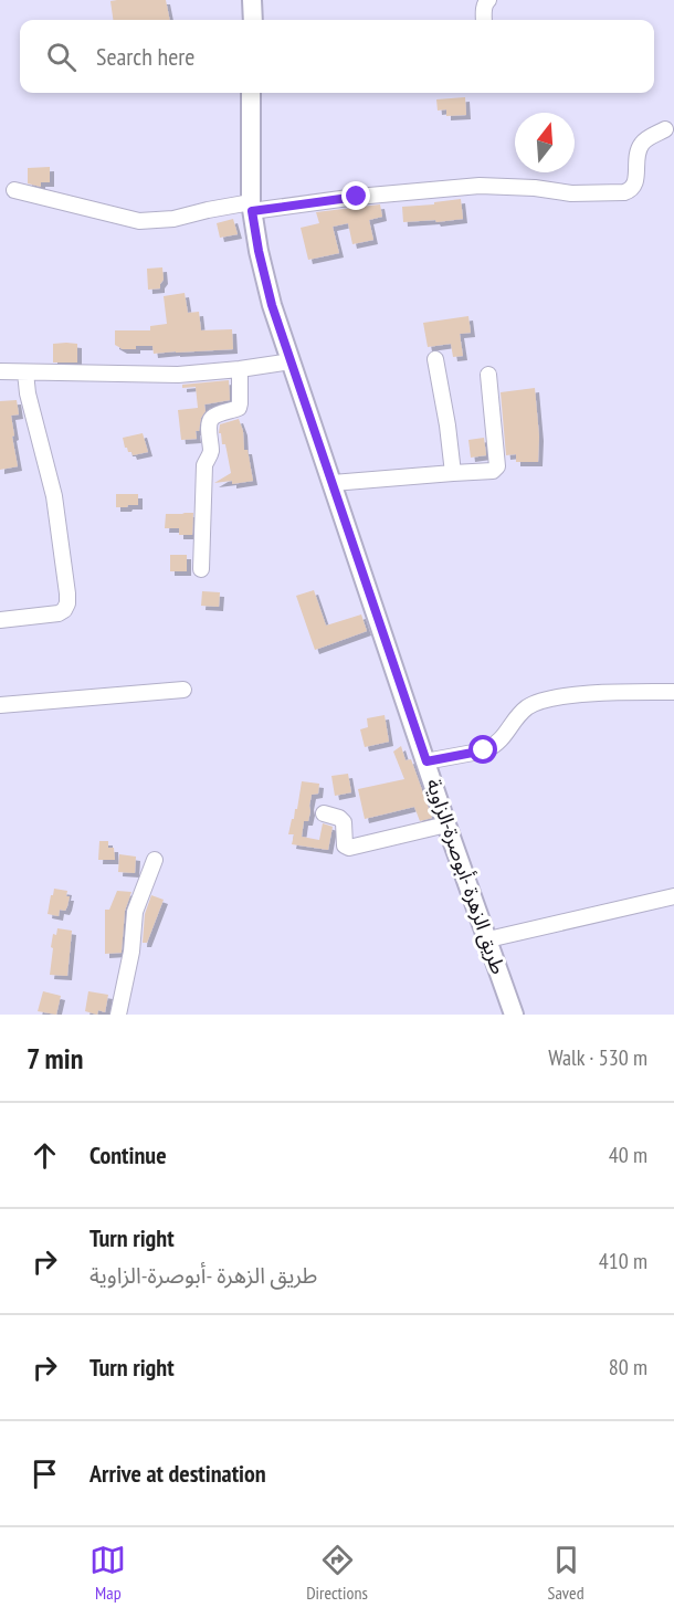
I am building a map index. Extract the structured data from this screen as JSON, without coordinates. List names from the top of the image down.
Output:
{
  "streets": {
    "main road": ["طريق الزهرة -أبوصرة-الزاوية"]
  },
  "north": "top",
  "page": {
    "search": "Search here",
    "heading": ["7 min", "Walk · 530 m"],
    "list": [
      ["Continue", "40 m"],
      ["Turn right", "طريق الزهرة -أبوصرة-الزاوية", "410 m"],
      ["Turn right", "80 m"],
      "Arrive at destination"
    ],
    "nav": ["Map", "Directions", "Saved"]
  }
}
